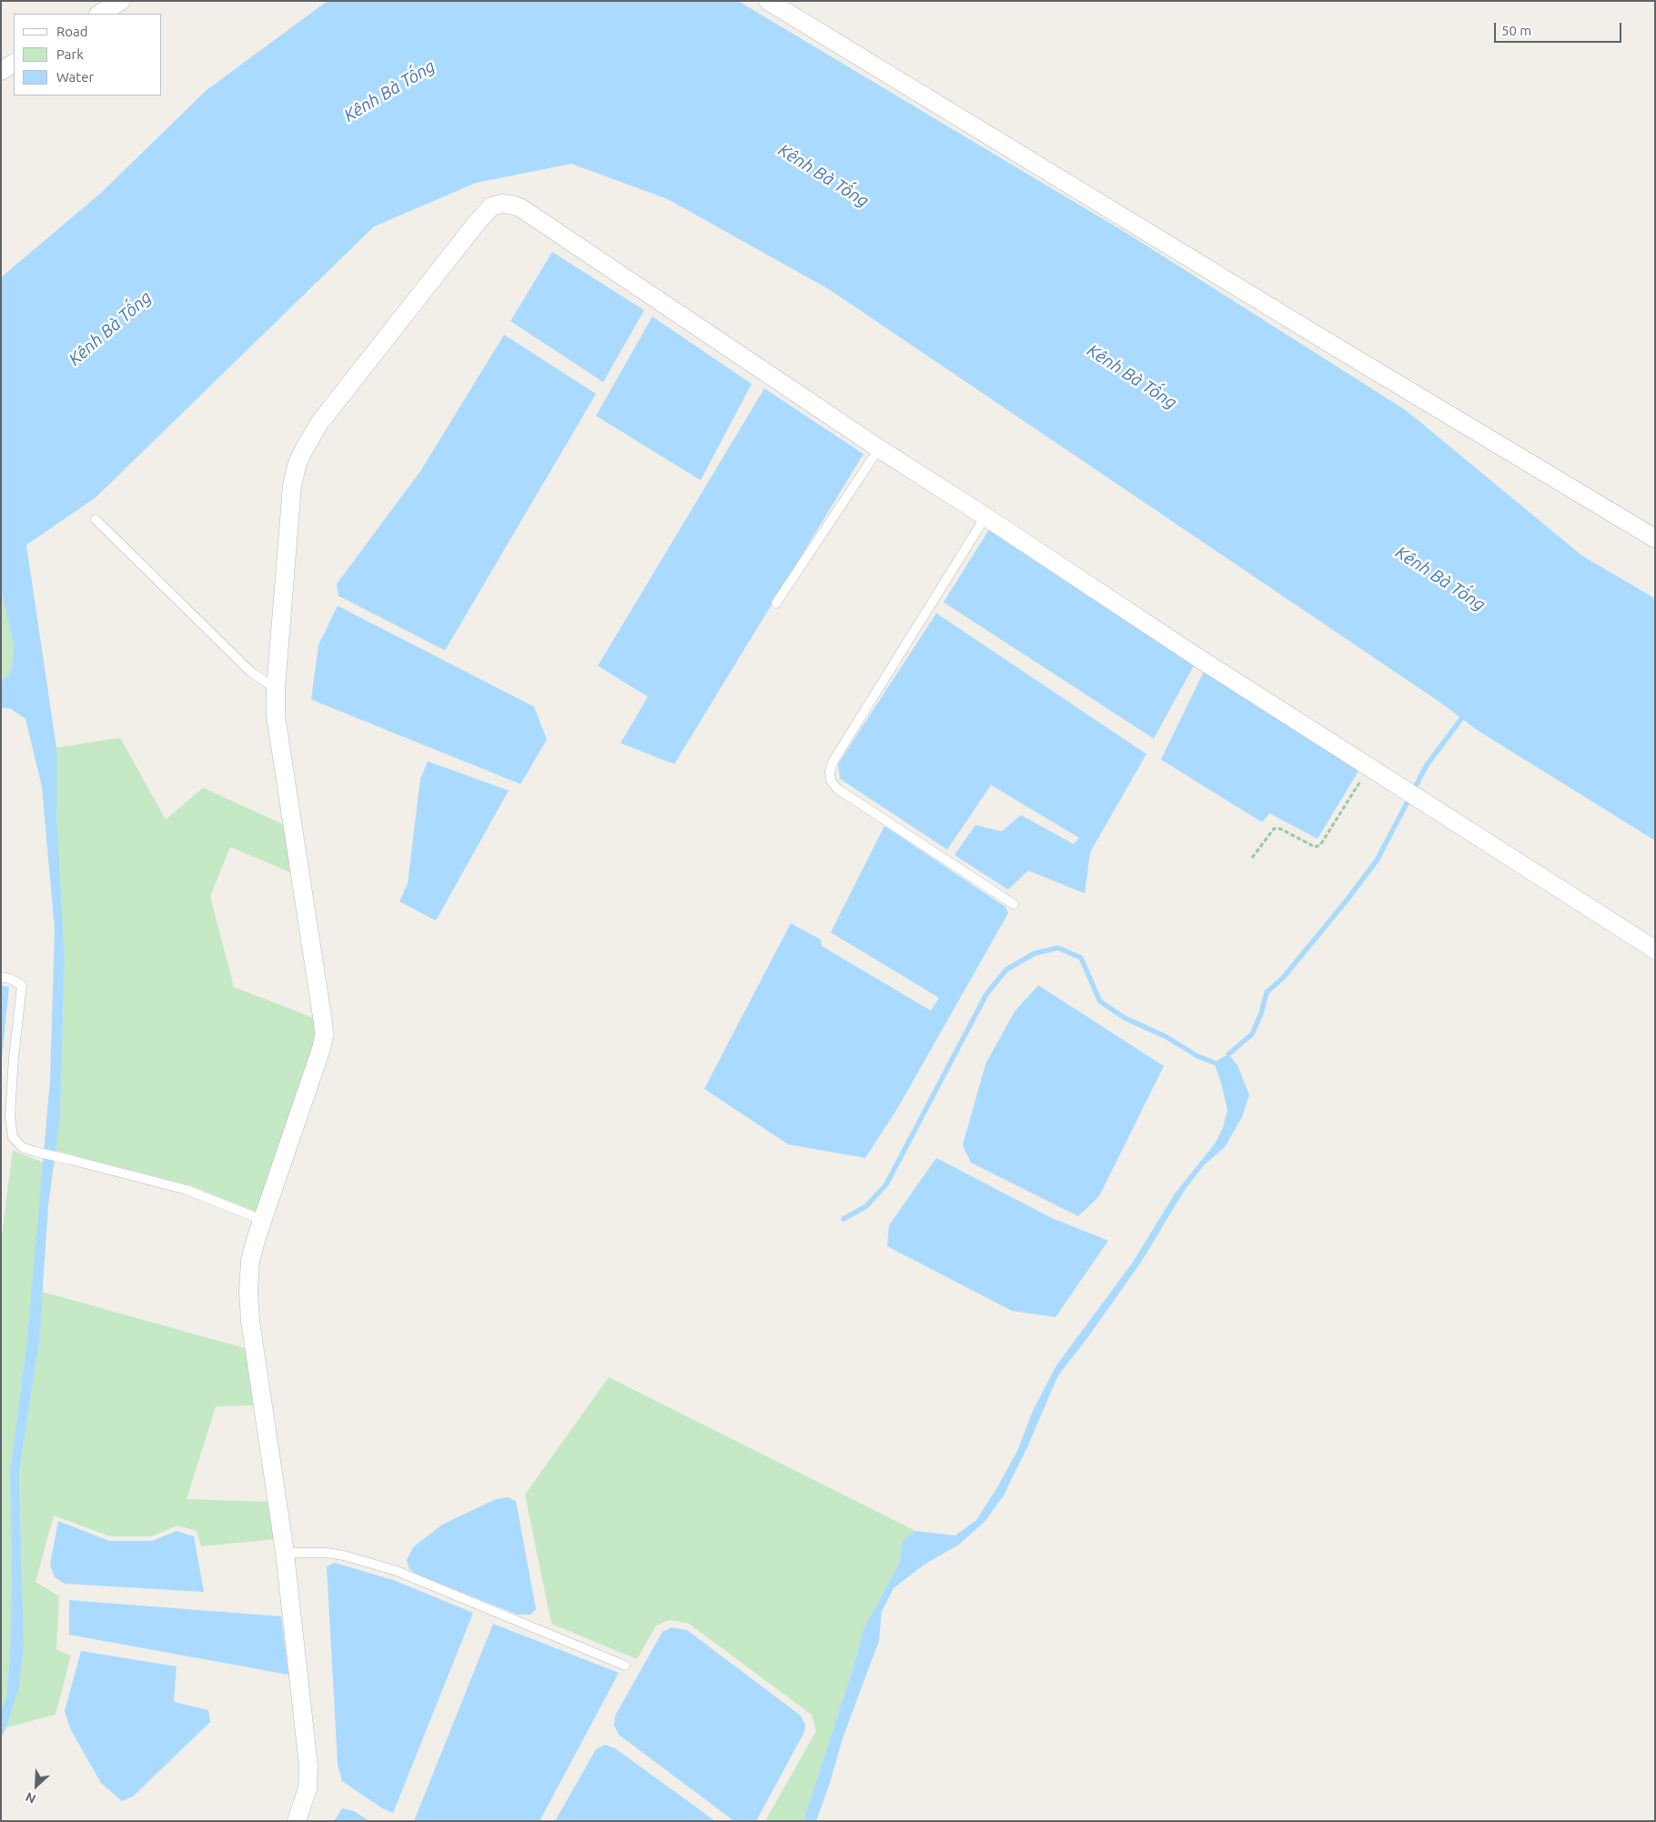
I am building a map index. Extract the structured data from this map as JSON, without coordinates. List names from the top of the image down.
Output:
{
  "water": ["Kênh Bà Tống"],
  "legend": ["Road", "Park", "Water"],
  "scale_bar": "50 m",
  "north": "bottom left"
}
